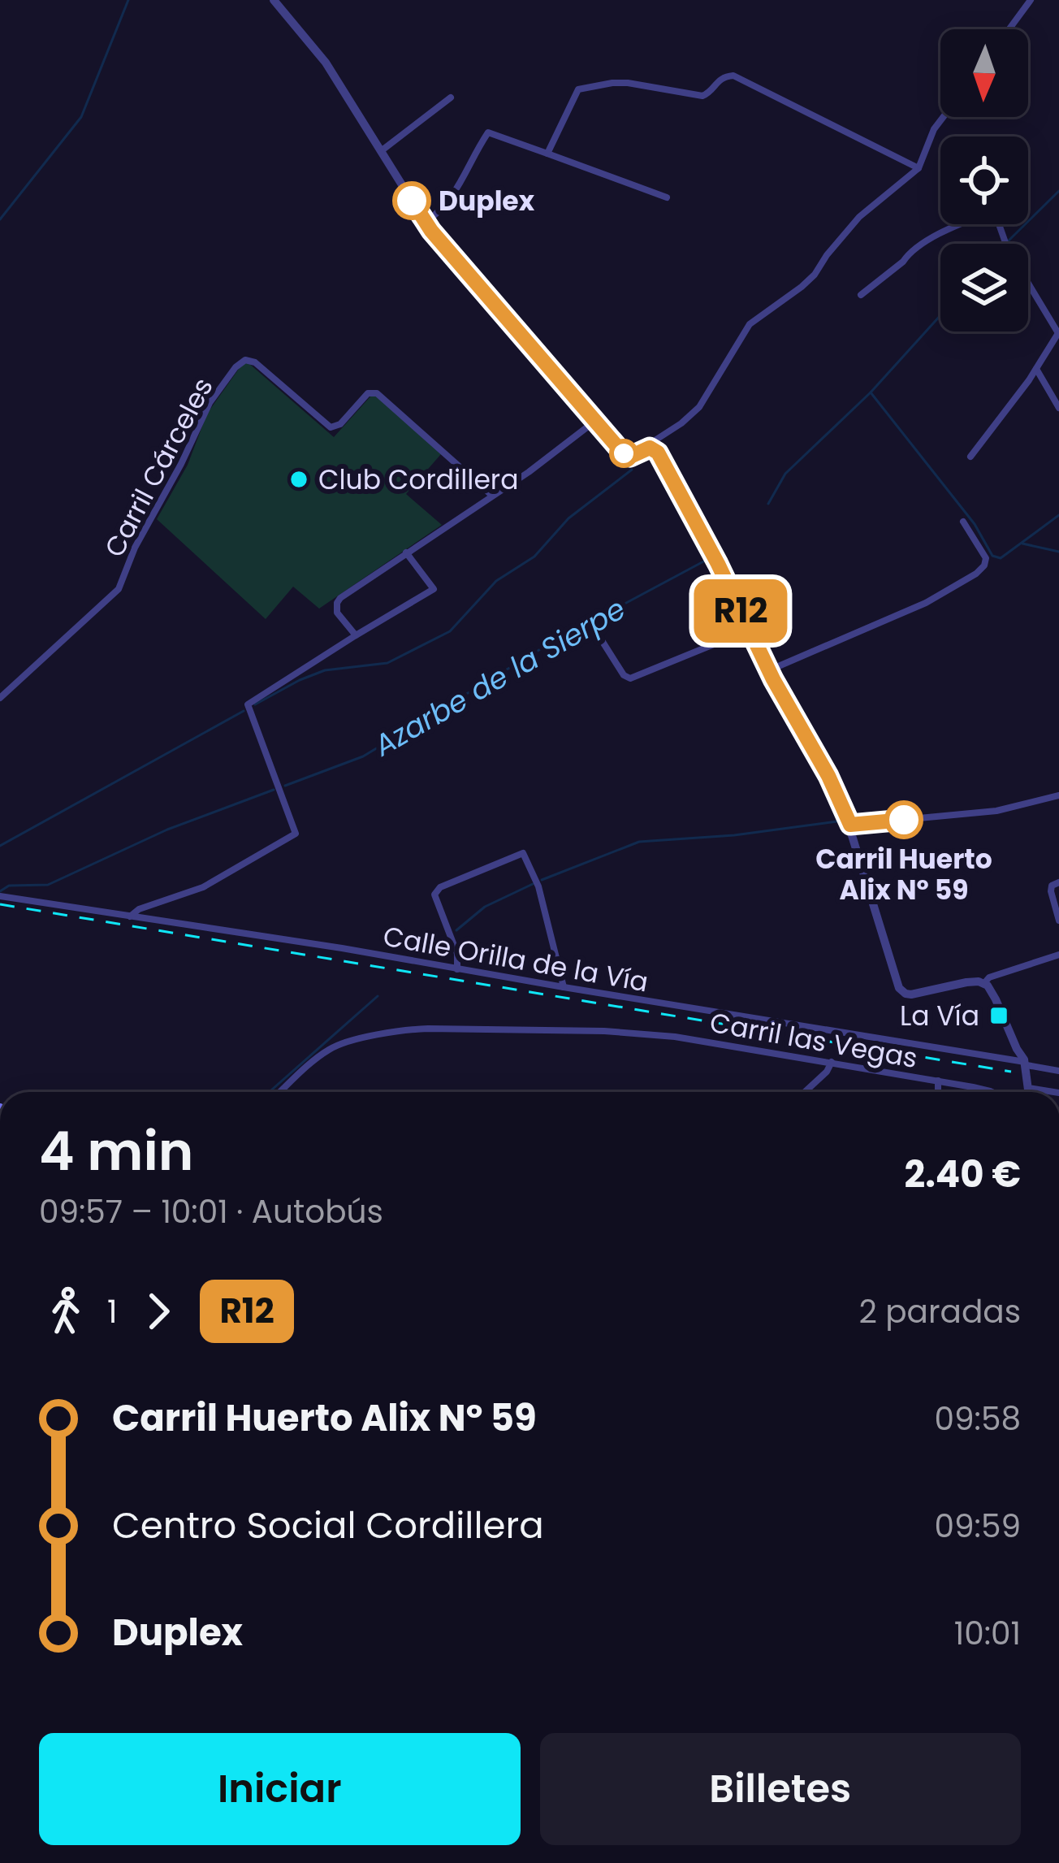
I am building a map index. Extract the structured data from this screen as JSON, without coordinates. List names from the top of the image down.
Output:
{
  "streets": {
    "street": ["Carril Cárceles", "Calle Orilla de la Vía", "Carril las Vegas"]
  },
  "water": ["Azarbe de la Sierpe"],
  "places": {
    "other": ["Duplex", "Club Cordillera", "Carril Huerto Alix Nº 59"],
    "transit": ["La Vía"]
  },
  "lines": ["bus line R12"],
  "north": "bottom",
  "page": {
    "on_map": "R12",
    "heading": ["4 min", "09:57 – 10:01 · Autobús", "2.40 €"],
    "legs": ["1", "R12", "2 paradas"],
    "list": [
      {
        "name": "Carril Huerto Alix Nº 59",
        "value": "09:58"
      },
      {
        "name": "Centro Social Cordillera",
        "value": "09:59"
      },
      {
        "name": "Duplex",
        "value": "10:01"
      }
    ],
    "buttons": ["Iniciar", "Billetes"]
  }
}
